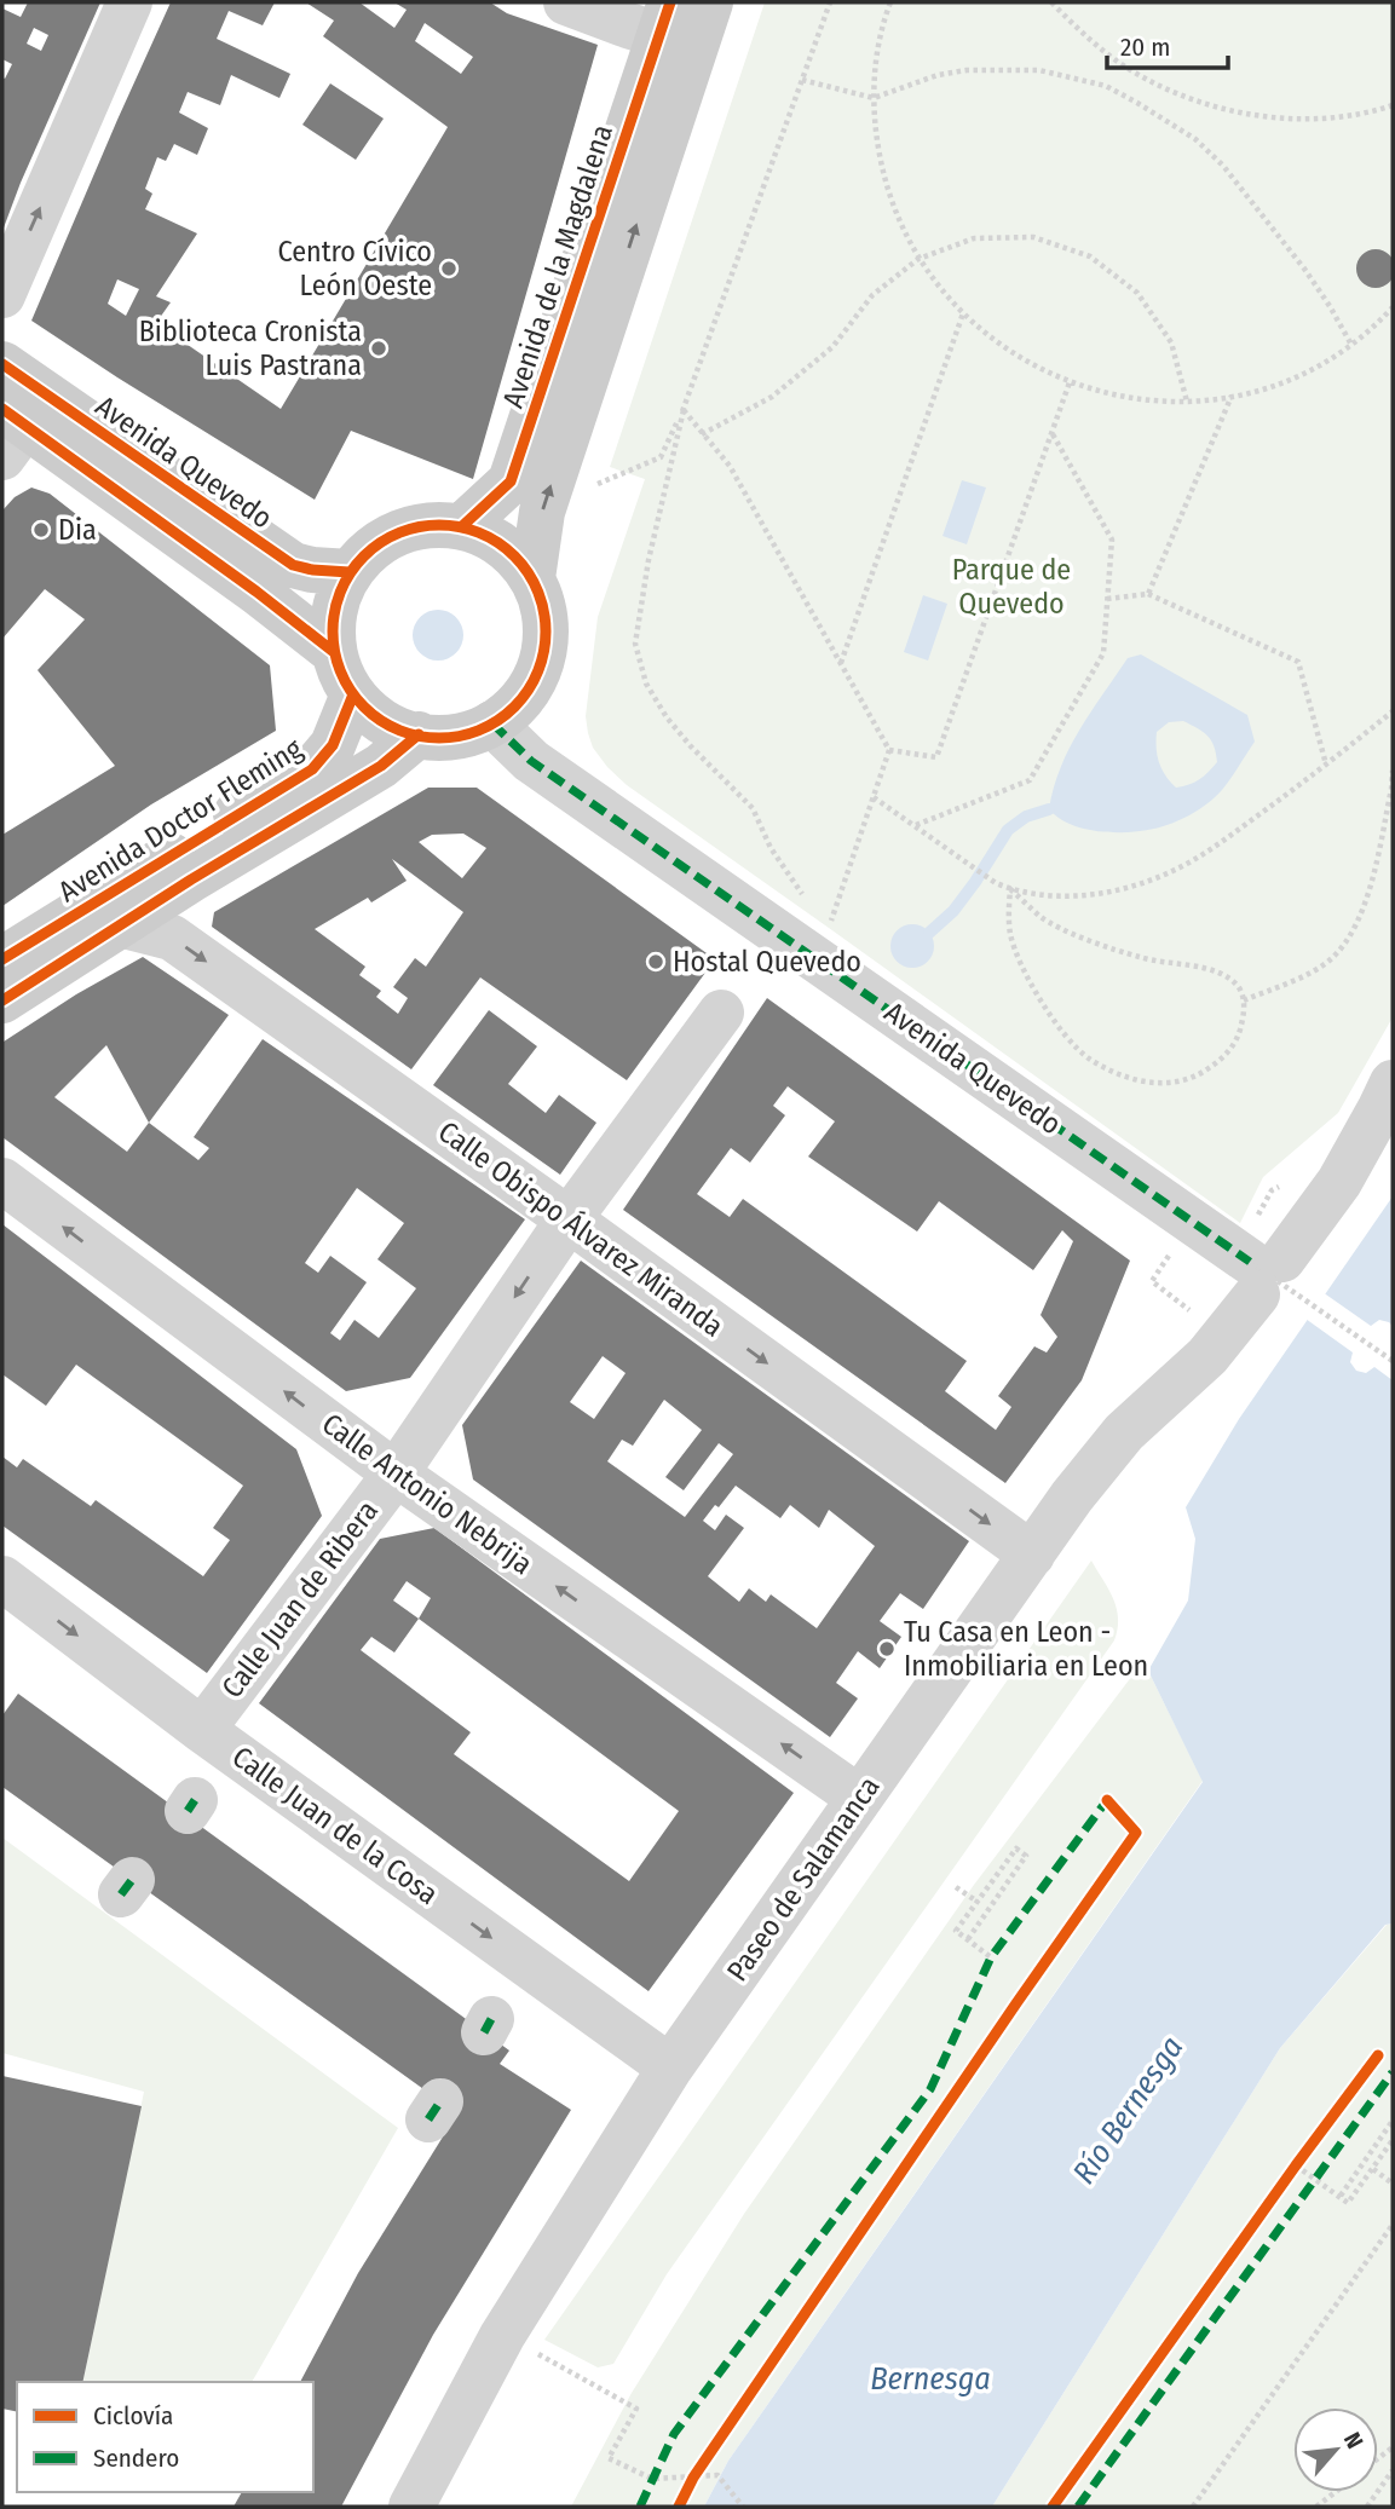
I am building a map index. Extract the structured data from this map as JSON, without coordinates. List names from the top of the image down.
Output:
{
  "streets": {
    "main road": ["Avenida de la Magdalena", "Avenida Quevedo", "Avenida Doctor Fleming"],
    "street": [
      "Calle Obispo Álvarez Miranda",
      "Calle Antonio Nebrija",
      "Calle Juan de Ribera",
      "Calle Juan de la Cosa",
      "Paseo de Salamanca"
    ]
  },
  "crossings": [
    ["Avenida de la Magdalena", "Avenida Quevedo"],
    ["Avenida de la Magdalena", "Avenida Doctor Fleming"],
    ["Avenida Quevedo", "Avenida Doctor Fleming"],
    ["Avenida Quevedo", "Paseo de Salamanca"],
    ["Avenida Doctor Fleming", "Calle Obispo Álvarez Miranda"],
    ["Calle Obispo Álvarez Miranda", "Calle Juan de Ribera"],
    ["Calle Obispo Álvarez Miranda", "Paseo de Salamanca"],
    ["Calle Antonio Nebrija", "Calle Juan de Ribera"],
    ["Calle Antonio Nebrija", "Paseo de Salamanca"],
    ["Calle Juan de Ribera", "Calle Juan de la Cosa"],
    ["Calle Juan de la Cosa", "Paseo de Salamanca"]
  ],
  "one_way": ["Calle Obispo Álvarez Miranda", "Calle Antonio Nebrija", "Calle Juan de la Cosa"],
  "water": ["Río Bernesga", "Bernesga"],
  "parks": ["Parque de Quevedo"],
  "places": [
    "Centro Cívico León Oeste",
    "Biblioteca Cronista Luis Pastrana",
    "Dia",
    "Hostal Quevedo",
    "Tu Casa en Leon - Inmobiliaria en Leon"
  ],
  "legend": ["Ciclovía", "Sendero"],
  "scale_bar": "20 m",
  "north": "top right"
}
